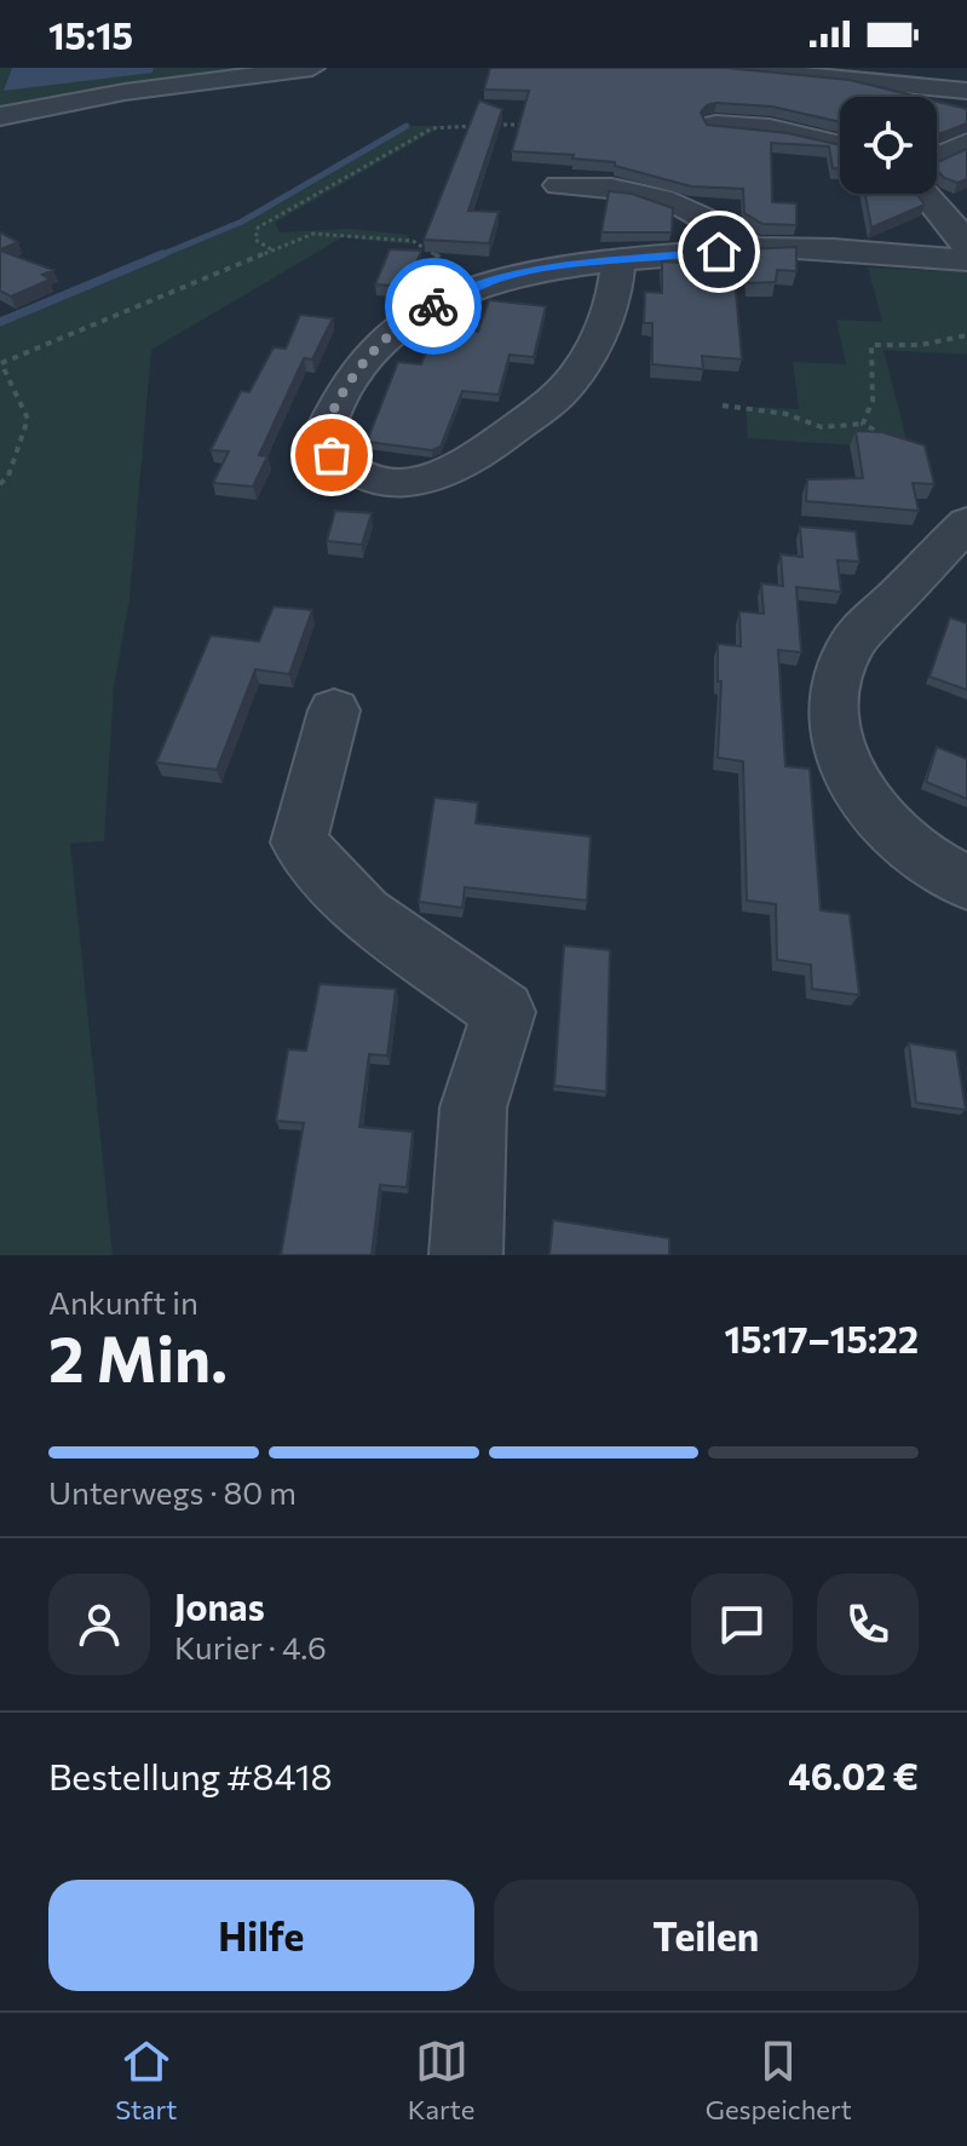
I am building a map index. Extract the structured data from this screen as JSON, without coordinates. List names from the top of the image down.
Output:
{
  "page": {
    "status": "15:15",
    "heading": ["2 Min.", "Ankunft in", "15:17–15:22"],
    "panel": [
      "Jonas",
      "Kurier · 4.6",
      "Bestellung #8418",
      "46.02 €"
    ],
    "bar": "Unterwegs · 80 m",
    "buttons": ["Hilfe", "Teilen"],
    "tabs": ["Start", "Karte", "Gespeichert"]
  }
}
